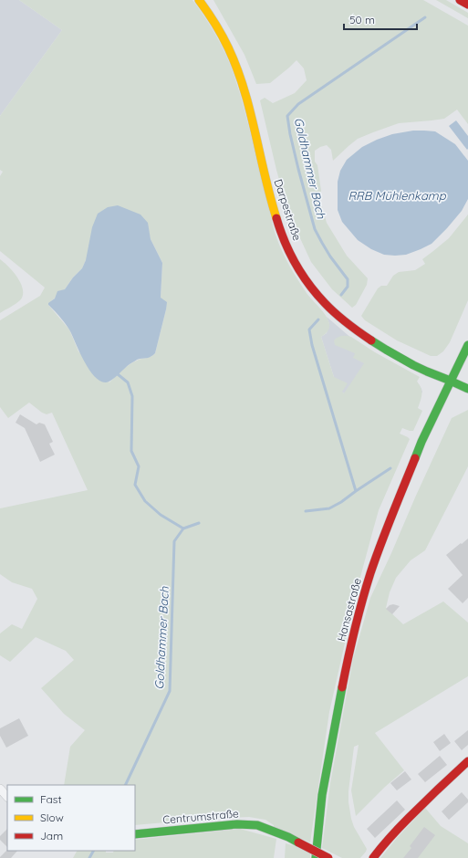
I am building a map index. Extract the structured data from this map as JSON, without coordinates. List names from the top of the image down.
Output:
{
  "streets": {
    "main road": ["Darpestraße", "Hansastraße", "Centrumstraße"]
  },
  "crossings": [
    ["Darpestraße", "Hansastraße"]
  ],
  "water": ["Goldhammer Bach", "RRB Mühlenkamp"],
  "legend": ["Fast", "Slow", "Jam"],
  "scale_bar": "50 m"
}
